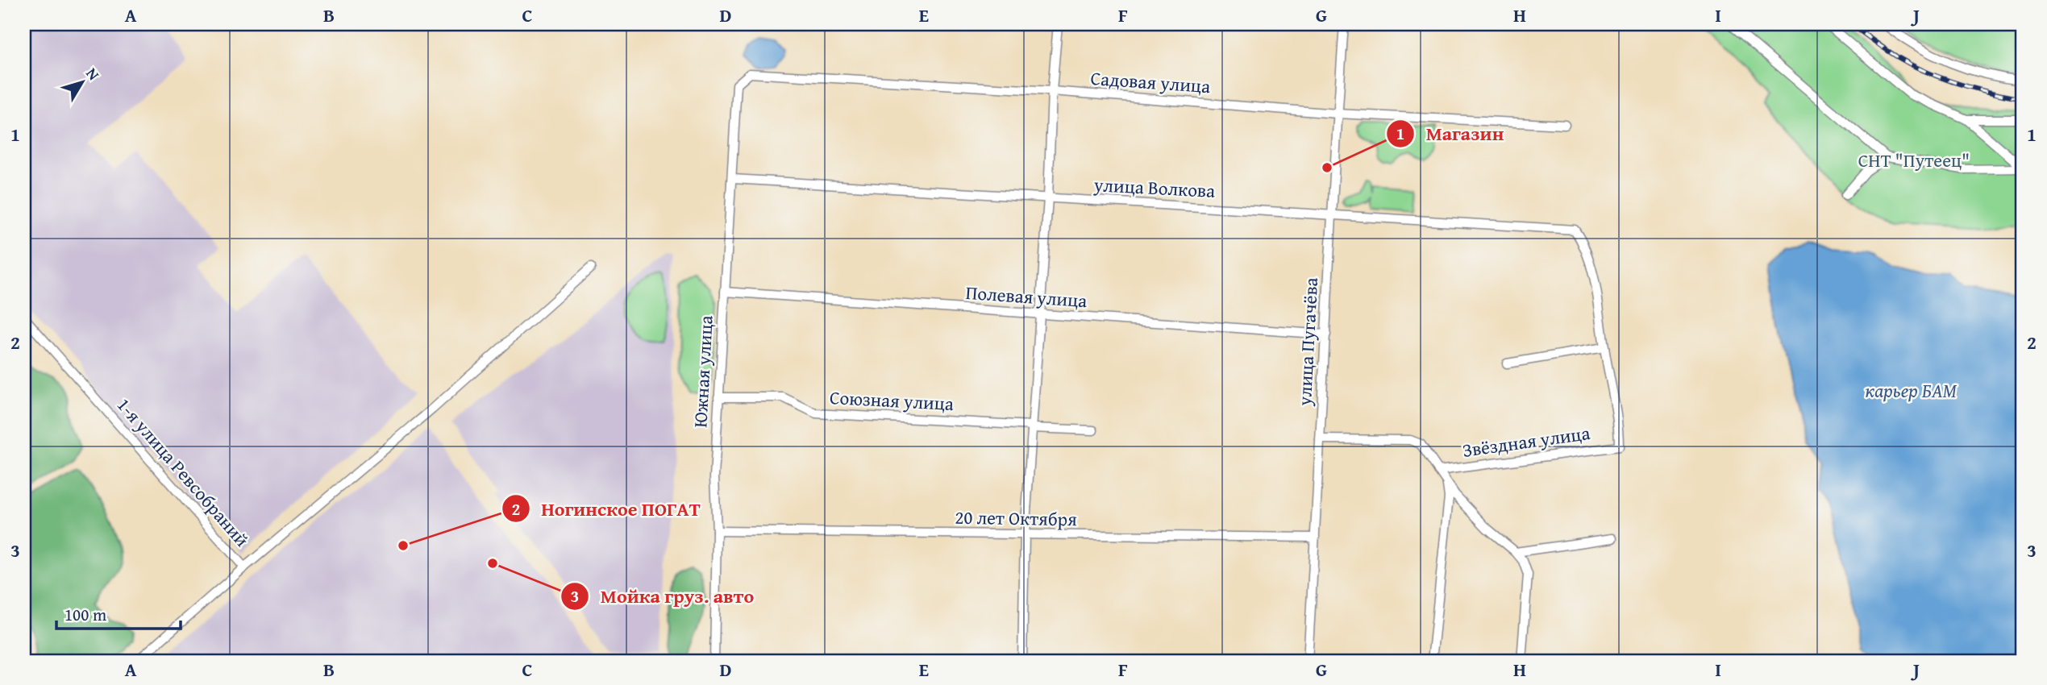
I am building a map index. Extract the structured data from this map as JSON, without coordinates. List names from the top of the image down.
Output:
{
  "streets": {
    "street": [
      "Садовая улица",
      "улица Волкова",
      "Полевая улица",
      "улица Пугачёва",
      "Южная улица",
      "Союзная улица",
      "Звёздная улица",
      "1-я улица Ревсобраний",
      "20 лет Октября"
    ]
  },
  "crossings": [
    ["Садовая улица", "улица Пугачёва"],
    ["Садовая улица", "Южная улица"],
    ["улица Волкова", "улица Пугачёва"],
    ["улица Волкова", "Южная улица"],
    ["улица Волкова", "Звёздная улица"],
    ["Полевая улица", "улица Пугачёва"],
    ["Полевая улица", "Южная улица"],
    ["улица Пугачёва", "20 лет Октября"],
    ["Южная улица", "Союзная улица"],
    ["Южная улица", "20 лет Октября"]
  ],
  "water": ["карьер БАМ"],
  "parks": ["СНТ \"Путеец\""],
  "places": ["Магазин", "Ногинское ПОГАТ", "Мойка груз. авто"],
  "scale_bar": "100 m",
  "north": "top right",
  "grid": {
    "columns": [
      "A",
      "B",
      "C",
      "D",
      "E",
      "F",
      "G",
      "H",
      "I",
      "J"
    ],
    "rows": ["1", "2", "3"]
  }
}
